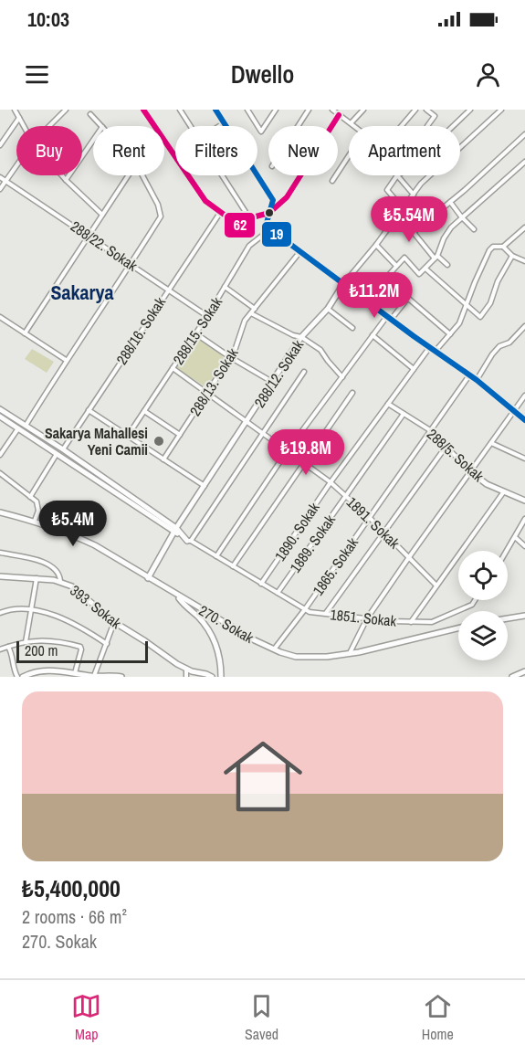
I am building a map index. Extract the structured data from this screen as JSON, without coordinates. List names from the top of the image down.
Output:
{
  "streets": {
    "street": [
      "288/22. Sokak",
      "288/16. Sokak",
      "288/15. Sokak",
      "288/12. Sokak",
      "288/13. Sokak",
      "288/5. Sokak",
      "1891. Sokak",
      "1890. Sokak",
      "1889. Sokak",
      "1865. Sokak",
      "393. Sokak",
      "1851. Sokak",
      "270. Sokak"
    ]
  },
  "crossings": [
    ["288/22. Sokak", "288/16. Sokak"],
    ["288/22. Sokak", "288/15. Sokak"],
    ["288/15. Sokak", "1891. Sokak"],
    ["288/12. Sokak", "1891. Sokak"],
    ["288/12. Sokak", "270. Sokak"],
    ["288/13. Sokak", "1891. Sokak"],
    ["288/5. Sokak", "1890. Sokak"],
    ["288/5. Sokak", "1889. Sokak"],
    ["288/5. Sokak", "1865. Sokak"],
    ["1891. Sokak", "1890. Sokak"],
    ["1891. Sokak", "1889. Sokak"],
    ["1891. Sokak", "1865. Sokak"],
    ["1890. Sokak", "1851. Sokak"],
    ["1889. Sokak", "1851. Sokak"],
    ["1865. Sokak", "1851. Sokak"],
    ["1865. Sokak", "270. Sokak"]
  ],
  "districts": ["Sakarya"],
  "places": ["Sakarya Mahallesi Yeni Camii"],
  "lines": ["transit line 62", "transit line 19"],
  "scale_bar": "200 m",
  "page": {
    "status": "10:03",
    "header": "Dwello",
    "chip": [
      "Buy",
      "Rent",
      "Filters",
      "New",
      "Apartment"
    ],
    "price": [
      "₺5.54M",
      "₺11.2M",
      "₺19.8M",
      "₺5.4M"
    ],
    "scale": "200 m",
    "list": [
      {
        "name": "₺5,400,000",
        "note": "2 rooms · 66 m² · 270. Sokak"
      }
    ],
    "tabs": ["Map", "Saved", "Home"]
  }
}
